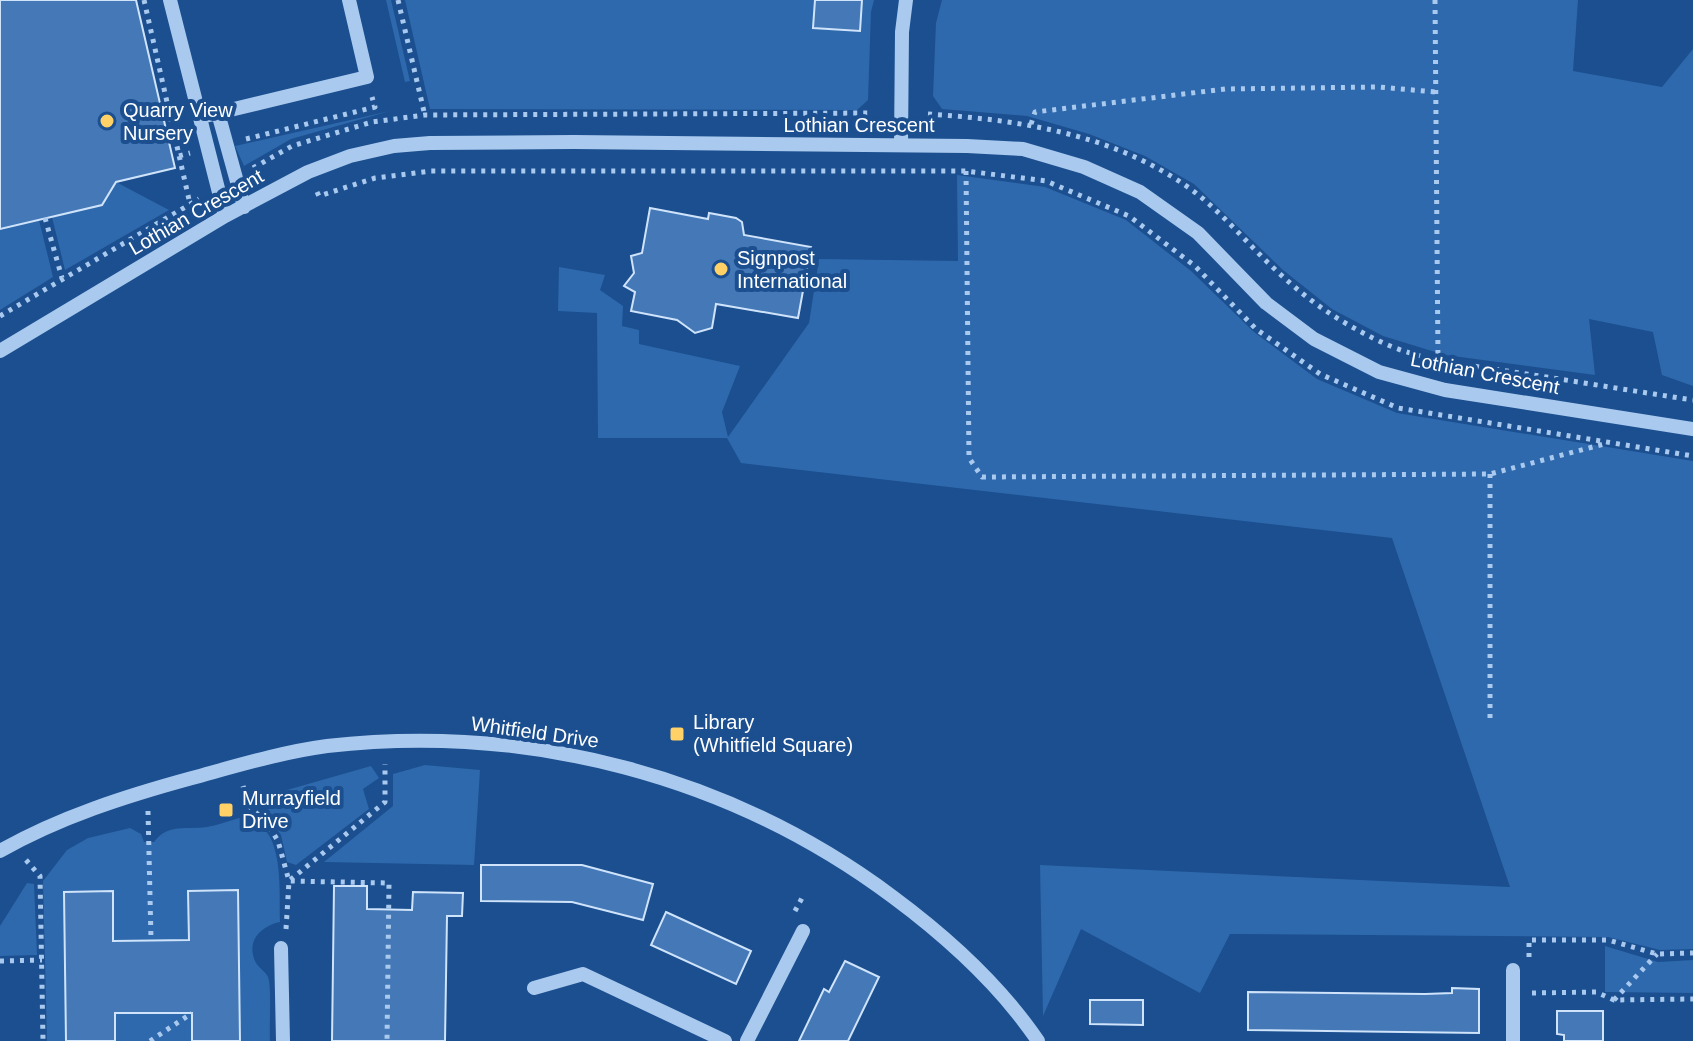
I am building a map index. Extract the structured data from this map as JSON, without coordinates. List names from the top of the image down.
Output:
{
  "streets": {
    "street": ["Lothian Crescent", "Whitfield Drive"]
  },
  "places": {
    "other": ["Quarry View Nursery", "Signpost International"],
    "transit": ["Library (Whitfield Square)", "Murrayfield Drive"]
  }
}
